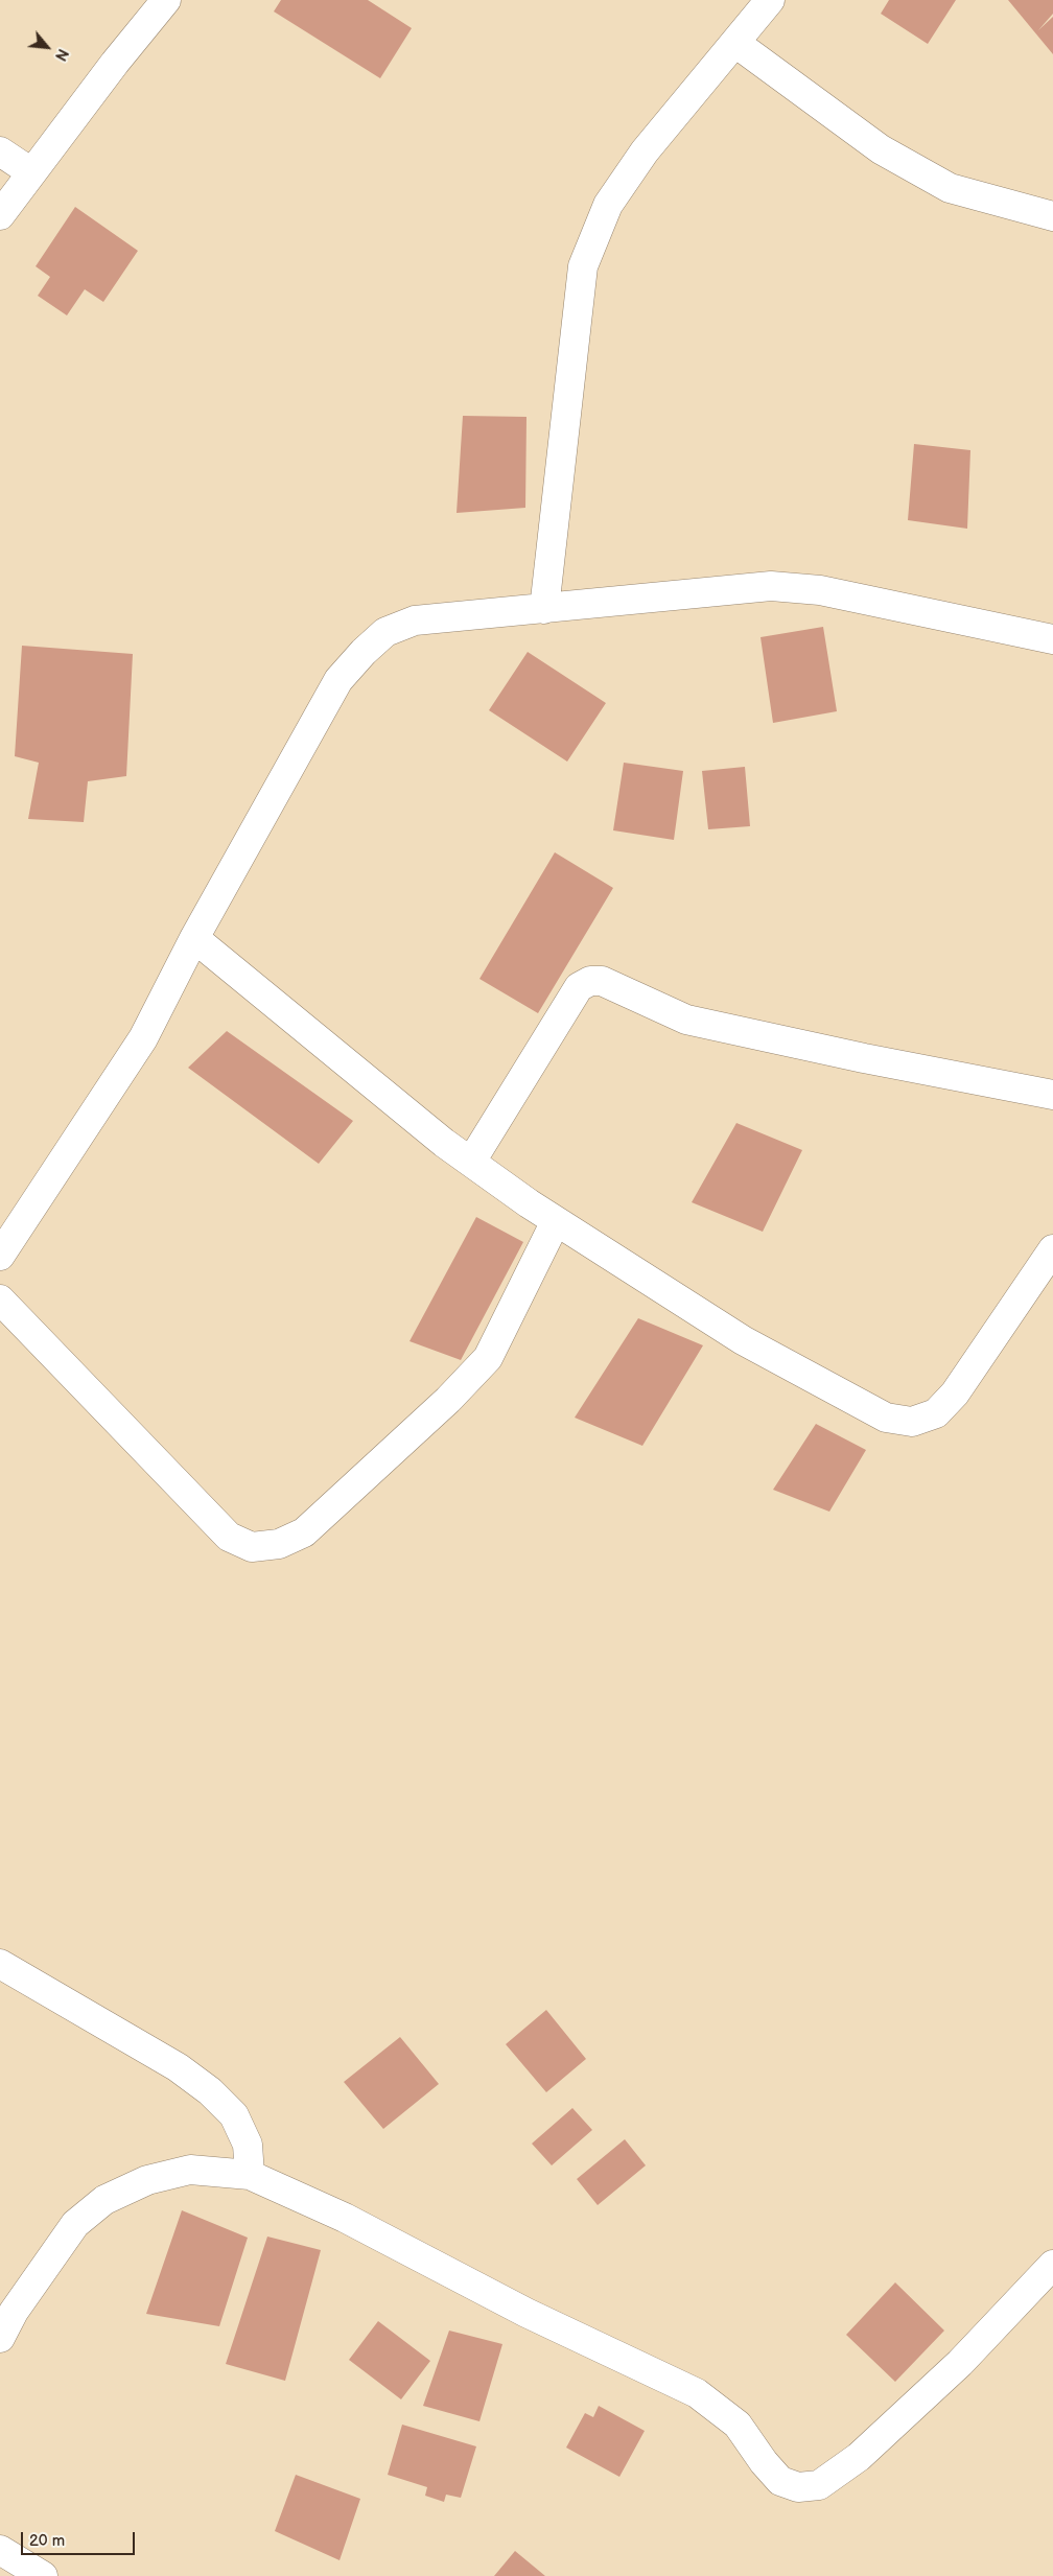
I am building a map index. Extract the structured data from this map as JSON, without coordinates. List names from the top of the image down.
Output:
{
  "scale_bar": "20 m",
  "north": "bottom right"
}
